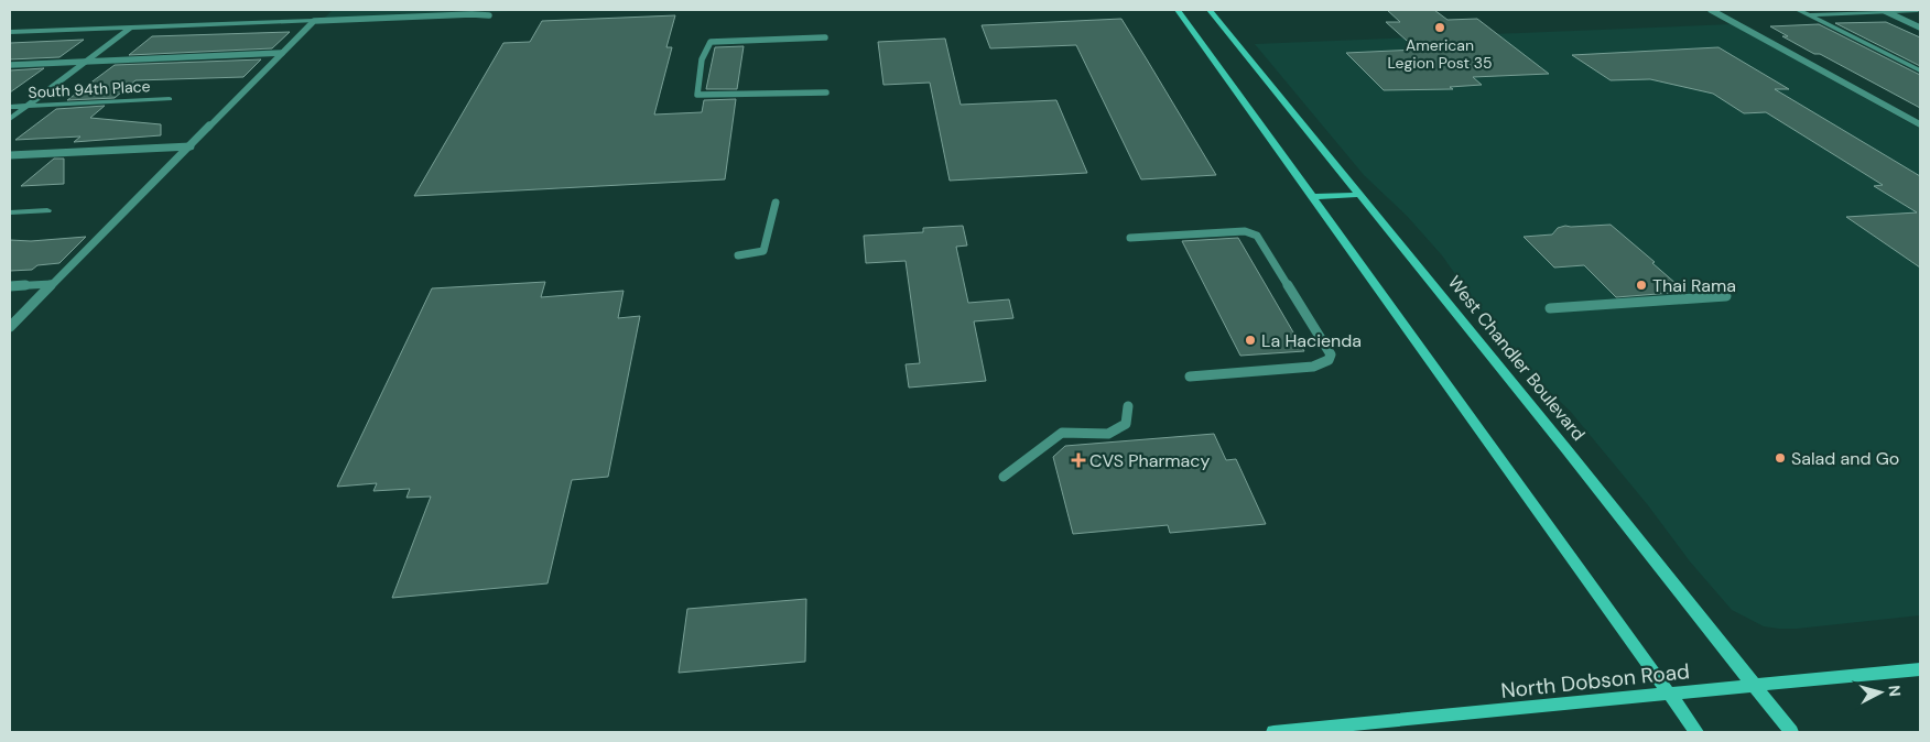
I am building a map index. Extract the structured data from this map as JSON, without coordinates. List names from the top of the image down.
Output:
{
  "streets": {
    "main road": ["West Chandler Boulevard", "North Dobson Road"],
    "street": ["South 94th Place"]
  },
  "crossings": [
    ["West Chandler Boulevard", "North Dobson Road"]
  ],
  "places": {
    "other": [
      "American Legion Post 35",
      "Thai Rama",
      "La Hacienda",
      "Salad and Go"
    ],
    "health": ["CVS Pharmacy"]
  },
  "north": "right"
}
